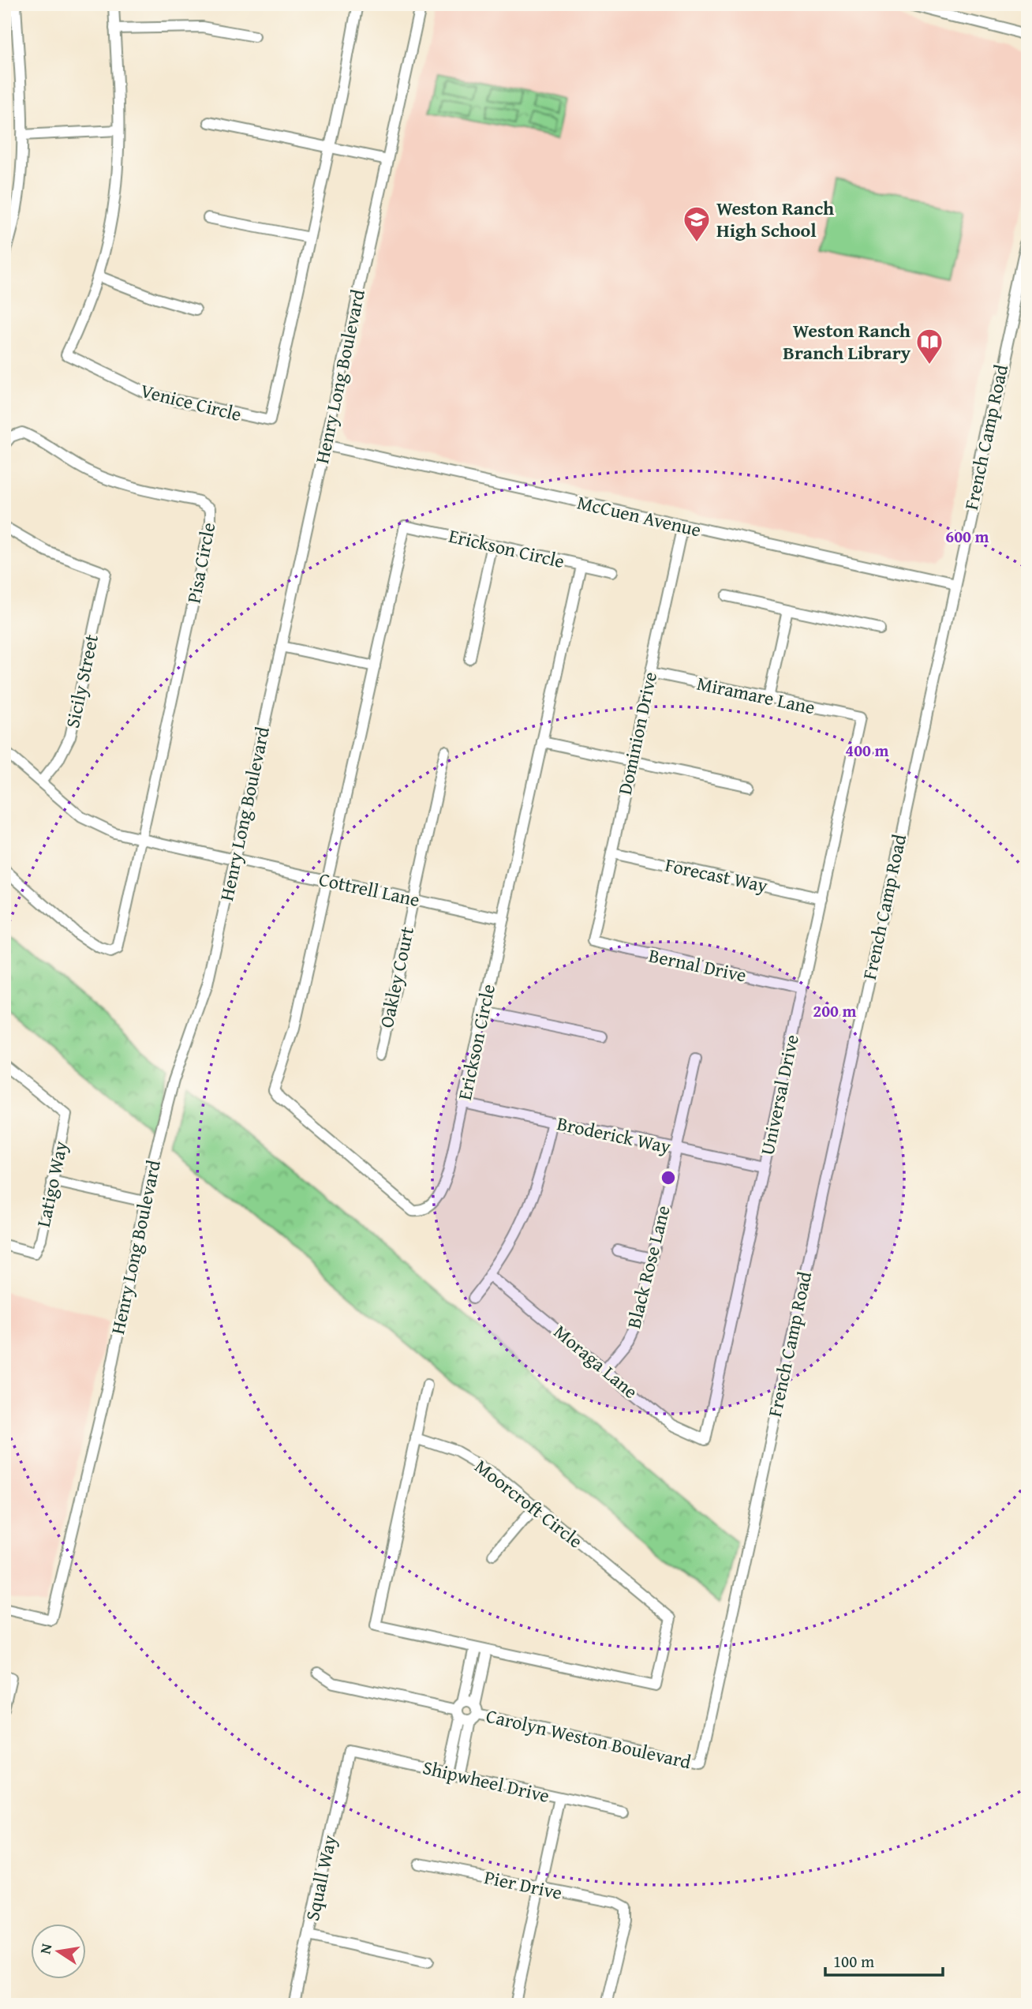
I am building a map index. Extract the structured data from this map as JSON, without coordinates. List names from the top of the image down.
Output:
{
  "streets": {
    "street": [
      "Henry Long Boulevard",
      "Venice Circle",
      "French Camp Road",
      "McCuen Avenue",
      "Erickson Circle",
      "Pisa Circle",
      "Sicily Street",
      "Miramare Lane",
      "Dominion Drive",
      "Forecast Way",
      "Cottrell Lane",
      "Bernal Drive",
      "Oakley Court",
      "Universal Drive",
      "Broderick Way",
      "Latigo Way",
      "Black Rose Lane",
      "Moraga Lane",
      "Moorcroft Circle",
      "Carolyn Weston Boulevard",
      "Shipwheel Drive",
      "Squall Way",
      "Pier Drive"
    ]
  },
  "crossings": [
    ["Henry Long Boulevard", "McCuen Avenue"],
    ["Henry Long Boulevard", "Cottrell Lane"],
    ["French Camp Road", "McCuen Avenue"],
    ["French Camp Road", "Carolyn Weston Boulevard"],
    ["McCuen Avenue", "Dominion Drive"],
    ["Erickson Circle", "Cottrell Lane"],
    ["Erickson Circle", "Broderick Way"],
    ["Miramare Lane", "Dominion Drive"],
    ["Miramare Lane", "Universal Drive"],
    ["Dominion Drive", "Forecast Way"],
    ["Dominion Drive", "Bernal Drive"],
    ["Forecast Way", "Universal Drive"],
    ["Cottrell Lane", "Oakley Court"],
    ["Bernal Drive", "Universal Drive"],
    ["Universal Drive", "Broderick Way"],
    ["Universal Drive", "Moraga Lane"],
    ["Broderick Way", "Black Rose Lane"],
    ["Black Rose Lane", "Moraga Lane"],
    ["Shipwheel Drive", "Squall Way"]
  ],
  "places": {
    "school or university": ["Weston Ranch High School"],
    "library": ["Weston Ranch Branch Library"]
  },
  "scale_bar": "100 m",
  "north": "left",
  "rings": ["600 m", "400 m", "200 m"]
}
